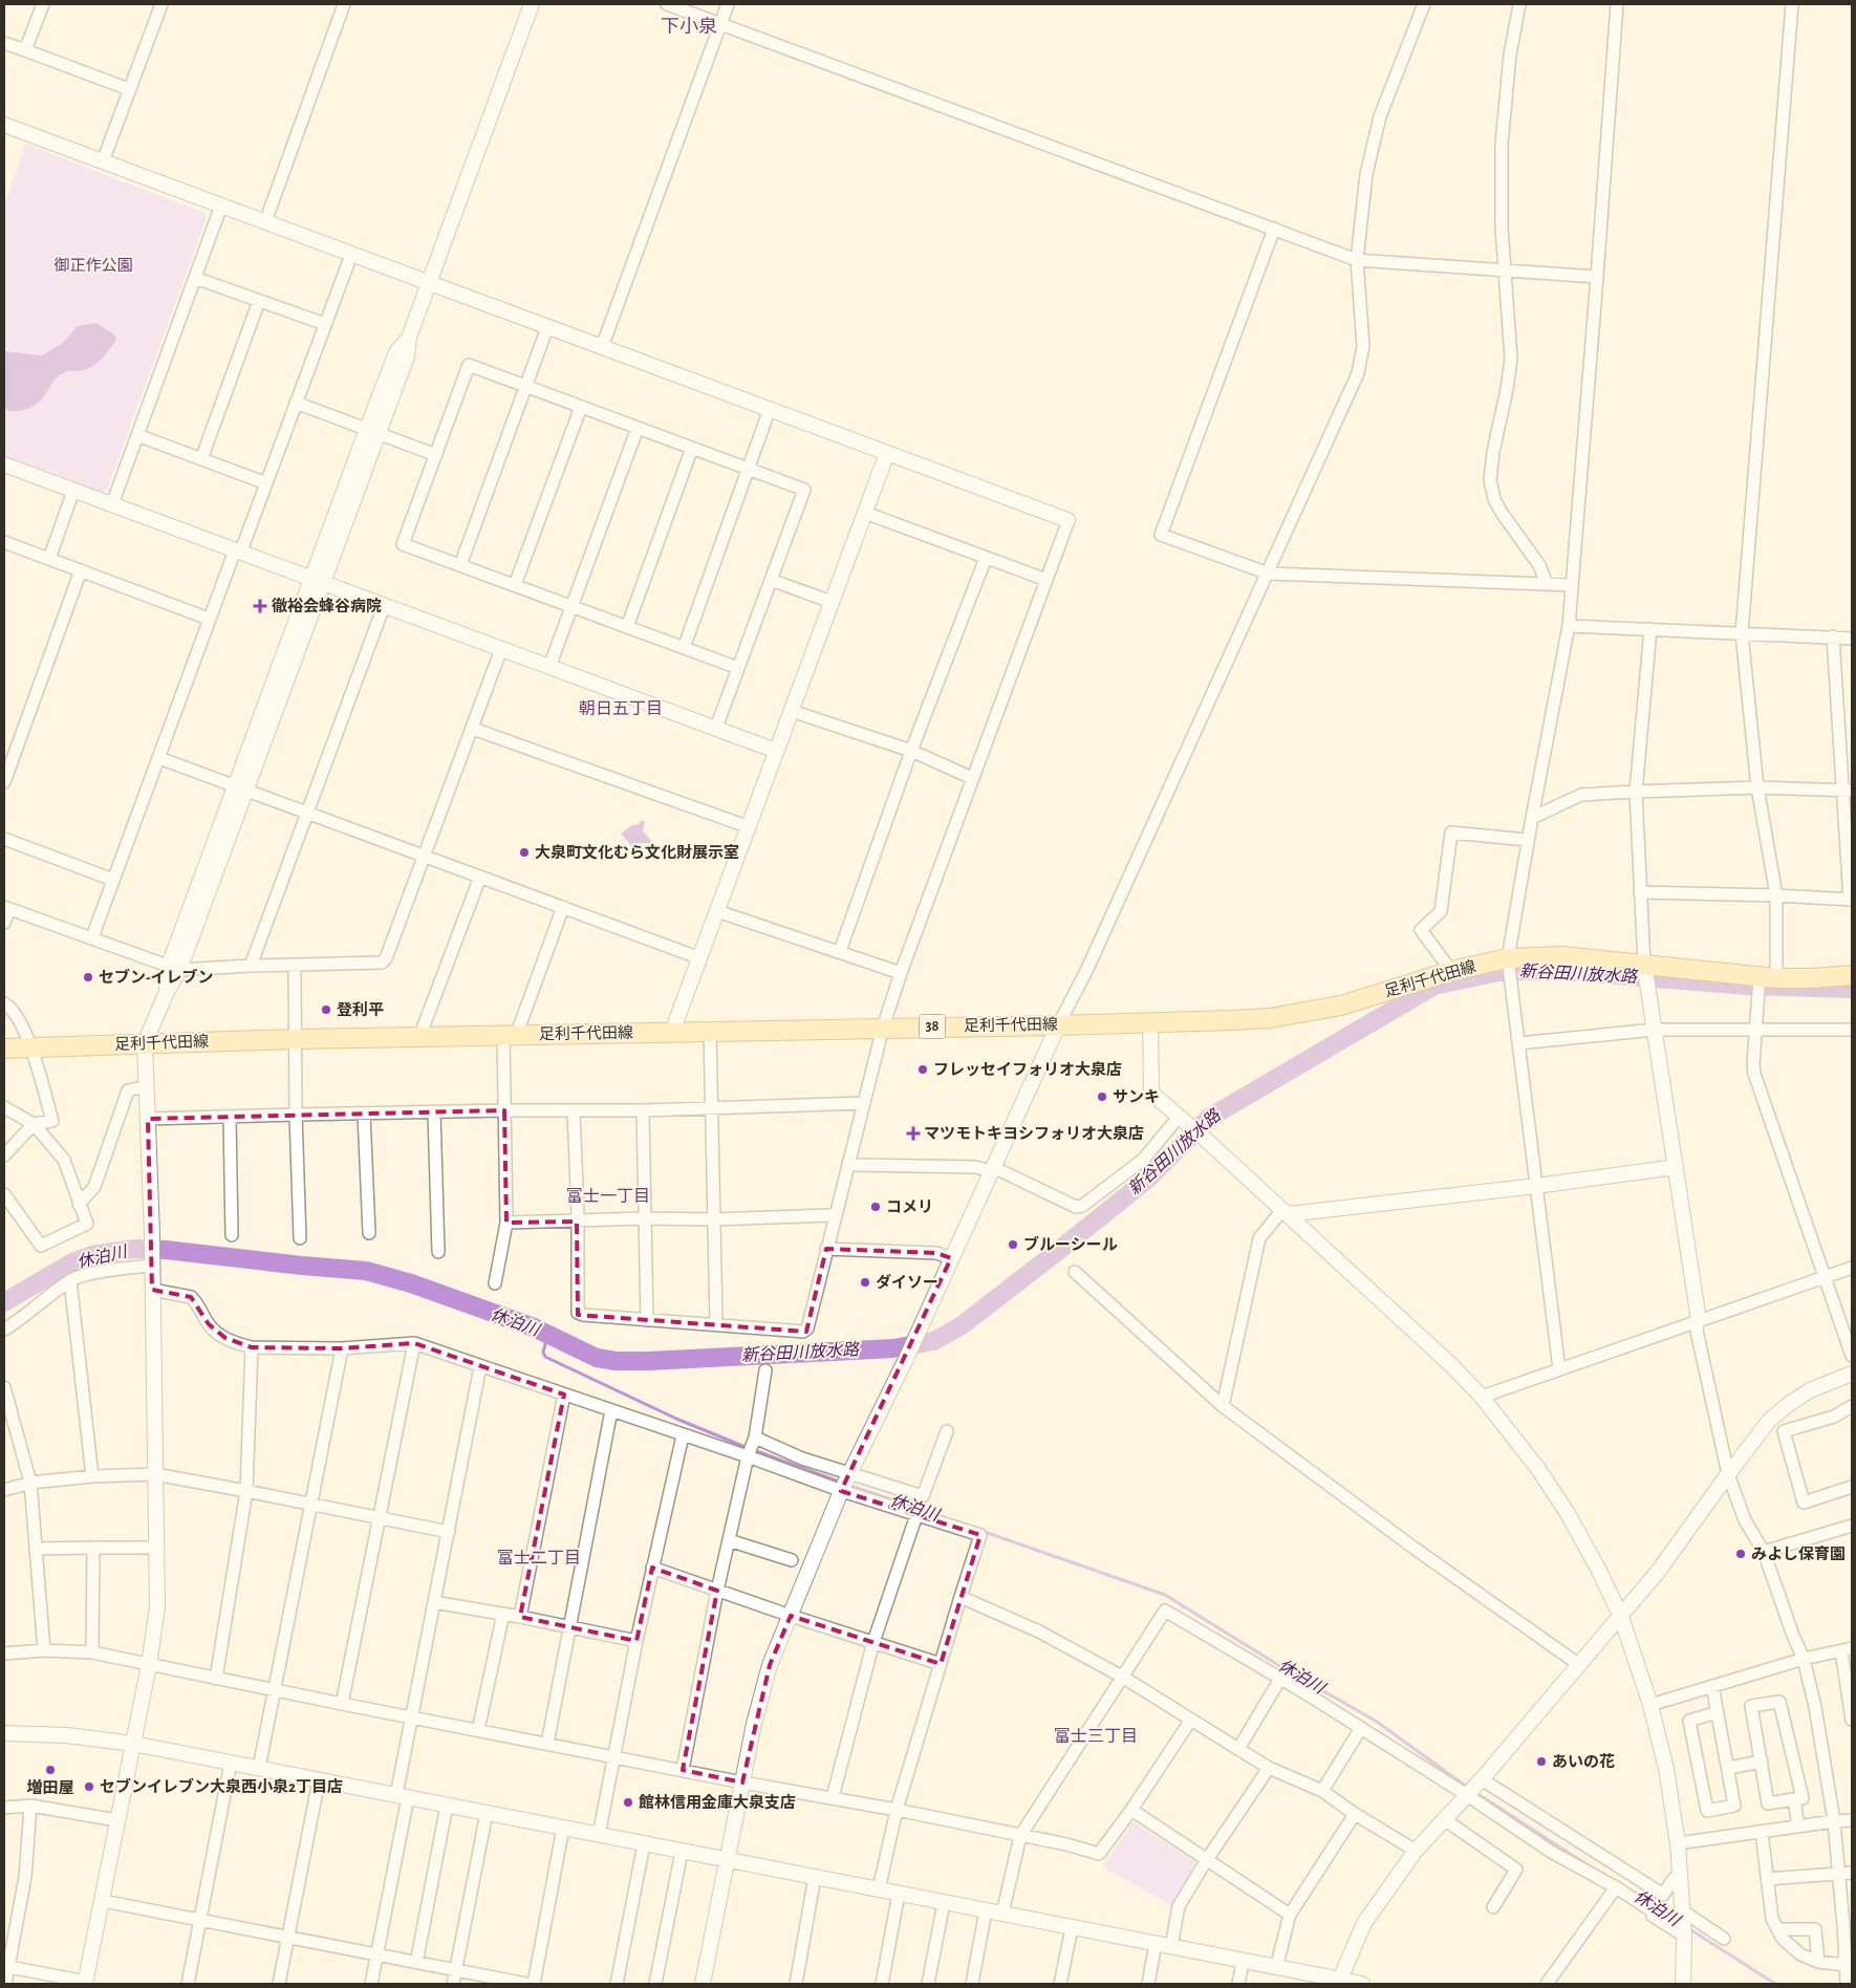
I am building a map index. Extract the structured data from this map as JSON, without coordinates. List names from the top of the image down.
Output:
{
  "streets": {
    "main road": ["足利千代田線", "38"]
  },
  "districts": [
    "下小泉",
    "朝日五丁目",
    "富士一丁目",
    "富士二丁目",
    "富士三丁目"
  ],
  "water": ["新谷田川放水路", "休泊川"],
  "parks": ["御正作公園"],
  "places": {
    "health": ["徹裕会蜂谷病院", "マツモトキヨシフォリオ大泉店"],
    "other": [
      "大泉町文化むら文化財展示室",
      "セブン-イレブン",
      "登利平",
      "フレッセイフォリオ大泉店",
      "サンキ",
      "コメリ",
      "ブルーシール",
      "ダイソー",
      "みよし保育園",
      "あいの花",
      "増田屋",
      "セブンイレブン大泉西小泉2丁目店",
      "館林信用金庫大泉支店"
    ]
  }
}
